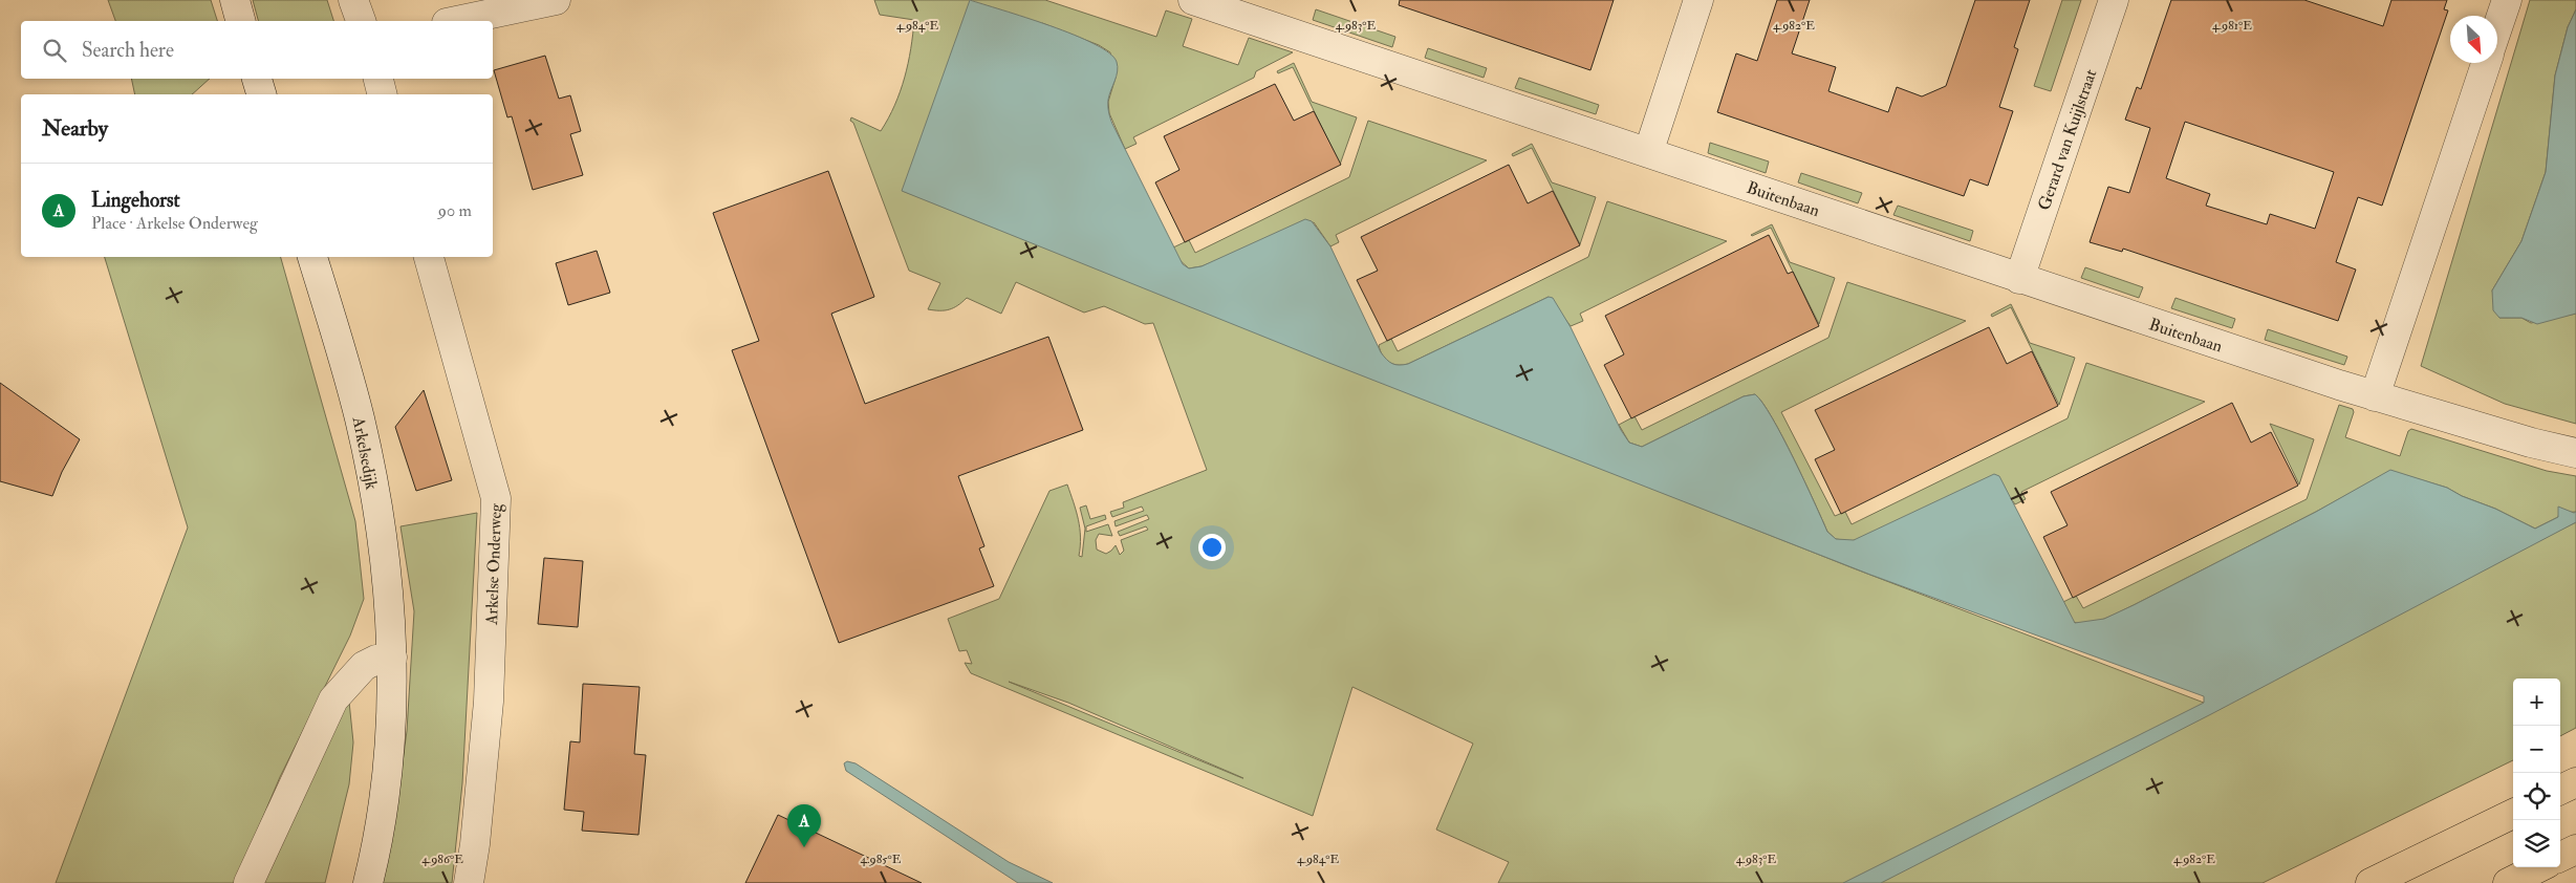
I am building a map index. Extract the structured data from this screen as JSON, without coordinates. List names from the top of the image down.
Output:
{
  "streets": {
    "street": [
      "Gerard van Kuijlstraat",
      "Buitenbaan",
      "Arkelsedijk",
      "Arkelse Onderweg"
    ]
  },
  "crossings": [
    ["Gerard van Kuijlstraat", "Buitenbaan"]
  ],
  "north": "bottom right",
  "page": {
    "search": "Search here",
    "heading": "Nearby",
    "list": [
      {
        "mark": "A",
        "name": "Lingehorst",
        "note": "Place · Arkelse Onderweg",
        "value": "90 m"
      }
    ],
    "map_buttons": ["+", "−"],
    "pins": "A"
  },
  "coordinates": [
    "4.984°E",
    "4.983°E",
    "4.982°E",
    "4.981°E",
    "4.986°E",
    "4.985°E"
  ]
}
